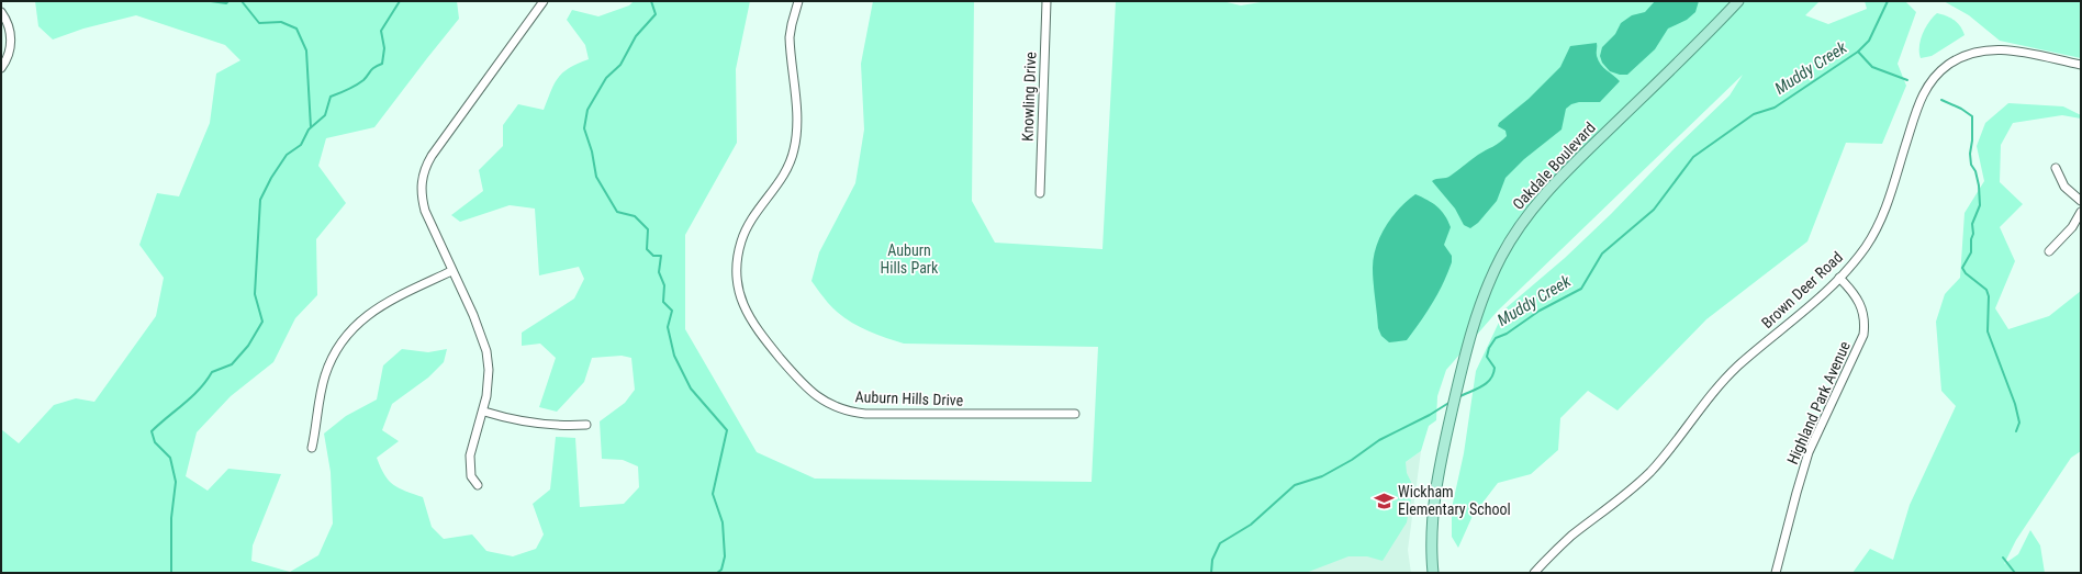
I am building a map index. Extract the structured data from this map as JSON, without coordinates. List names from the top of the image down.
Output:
{
  "streets": {
    "main road": ["Oakdale Boulevard"],
    "street": [
      "Knowling Drive",
      "Brown Deer Road",
      "Auburn Hills Drive",
      "Highland Park Avenue"
    ]
  },
  "crossings": [
    ["Brown Deer Road", "Highland Park Avenue"]
  ],
  "water": ["Muddy Creek"],
  "parks": ["Auburn Hills Park"],
  "places": {
    "school or university": ["Wickham Elementary School"]
  }
}
